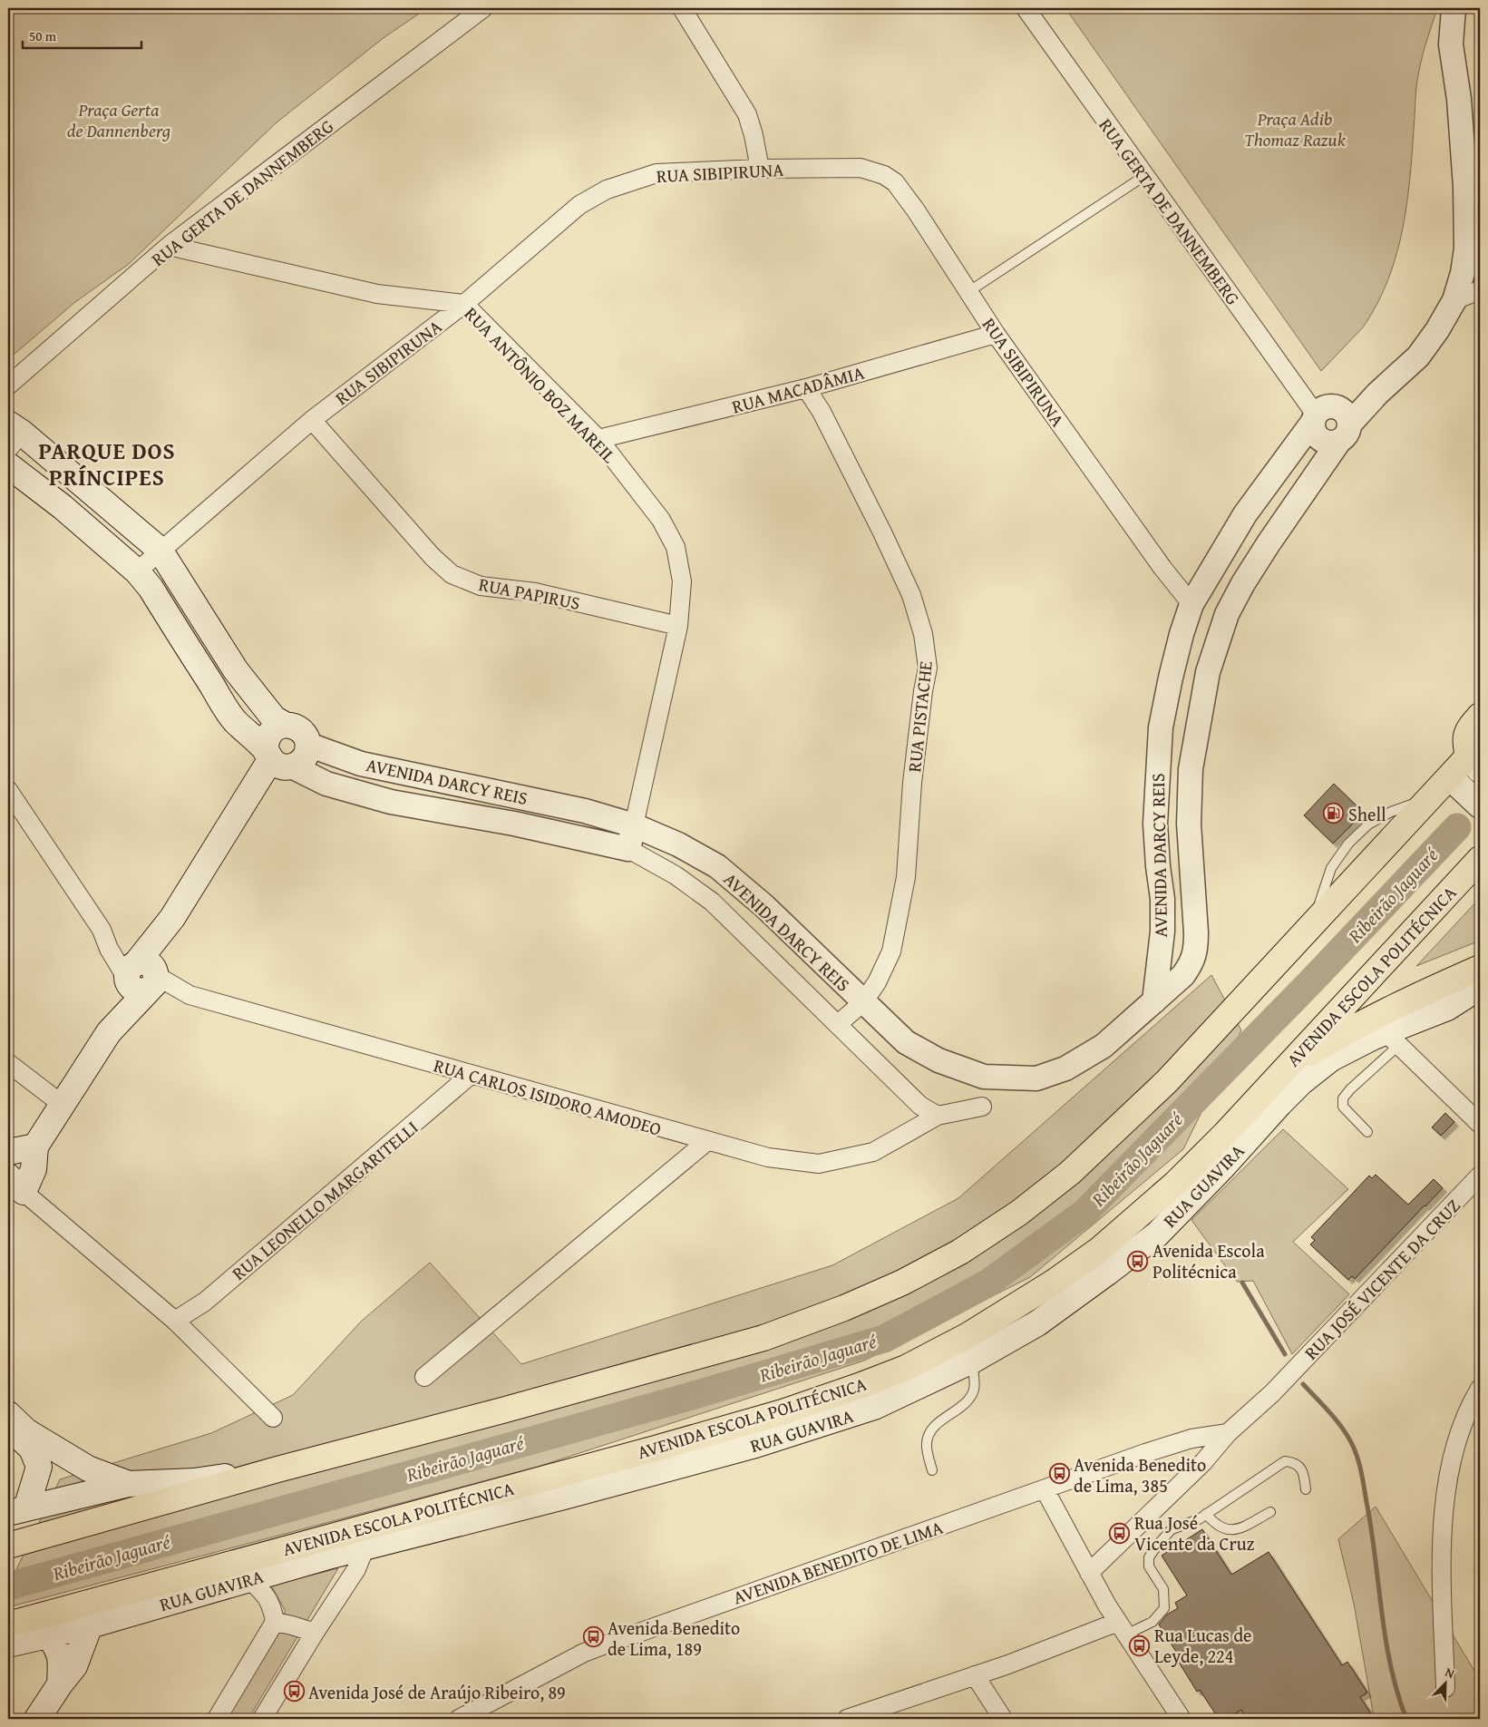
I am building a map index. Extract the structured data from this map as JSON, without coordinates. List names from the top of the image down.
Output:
{
  "streets": {
    "highway": ["AVENIDA ESCOLA POLITÉCNICA"],
    "main road": ["AVENIDA DARCY REIS", "RUA GUAVIRA"],
    "street": [
      "RUA SIBIPIRUNA",
      "RUA GERTA DE DANNEMBERG",
      "RUA ANTÔNIO BOZ MAREIL",
      "RUA MACADÂMIA",
      "RUA PAPIRUS",
      "RUA PISTACHE",
      "RUA CARLOS ISIDORO AMODEO",
      "RUA LEONELLO MARGARITELLI",
      "RUA JOSÉ VICENTE DA CRUZ",
      "AVENIDA BENEDITO DE LIMA"
    ]
  },
  "crossings": [
    ["RUA SIBIPIRUNA", "RUA ANTÔNIO BOZ MAREIL"],
    ["RUA SIBIPIRUNA", "RUA MACADÂMIA"],
    ["RUA SIBIPIRUNA", "RUA PAPIRUS"],
    ["RUA SIBIPIRUNA", "AVENIDA DARCY REIS"],
    ["RUA GERTA DE DANNEMBERG", "RUA ANTÔNIO BOZ MAREIL"],
    ["RUA GERTA DE DANNEMBERG", "AVENIDA DARCY REIS"],
    ["RUA ANTÔNIO BOZ MAREIL", "RUA MACADÂMIA"],
    ["RUA ANTÔNIO BOZ MAREIL", "RUA PAPIRUS"],
    ["RUA ANTÔNIO BOZ MAREIL", "AVENIDA DARCY REIS"],
    ["RUA MACADÂMIA", "RUA PISTACHE"],
    ["RUA PISTACHE", "AVENIDA DARCY REIS"],
    ["AVENIDA DARCY REIS", "RUA CARLOS ISIDORO AMODEO"],
    ["AVENIDA ESCOLA POLITÉCNICA", "RUA GUAVIRA"],
    ["RUA CARLOS ISIDORO AMODEO", "RUA LEONELLO MARGARITELLI"],
    ["RUA JOSÉ VICENTE DA CRUZ", "AVENIDA BENEDITO DE LIMA"]
  ],
  "districts": ["PARQUE DOS PRÍNCIPES"],
  "water": ["Ribeirão Jaguaré"],
  "parks": ["Praça Gerta de Dannenberg", "Praça Adib Thomaz Razuk"],
  "places": {
    "fuel station": ["Shell"],
    "bus stop": [
      "Avenida Escola Politécnica",
      "Avenida Benedito de Lima, 385",
      "Rua José Vicente da Cruz",
      "Avenida Benedito de Lima, 189",
      "Rua Lucas de Leyde, 224",
      "Avenida José de Araújo Ribeiro, 89"
    ]
  },
  "scale_bar": "50 m",
  "north": "top right"
}
